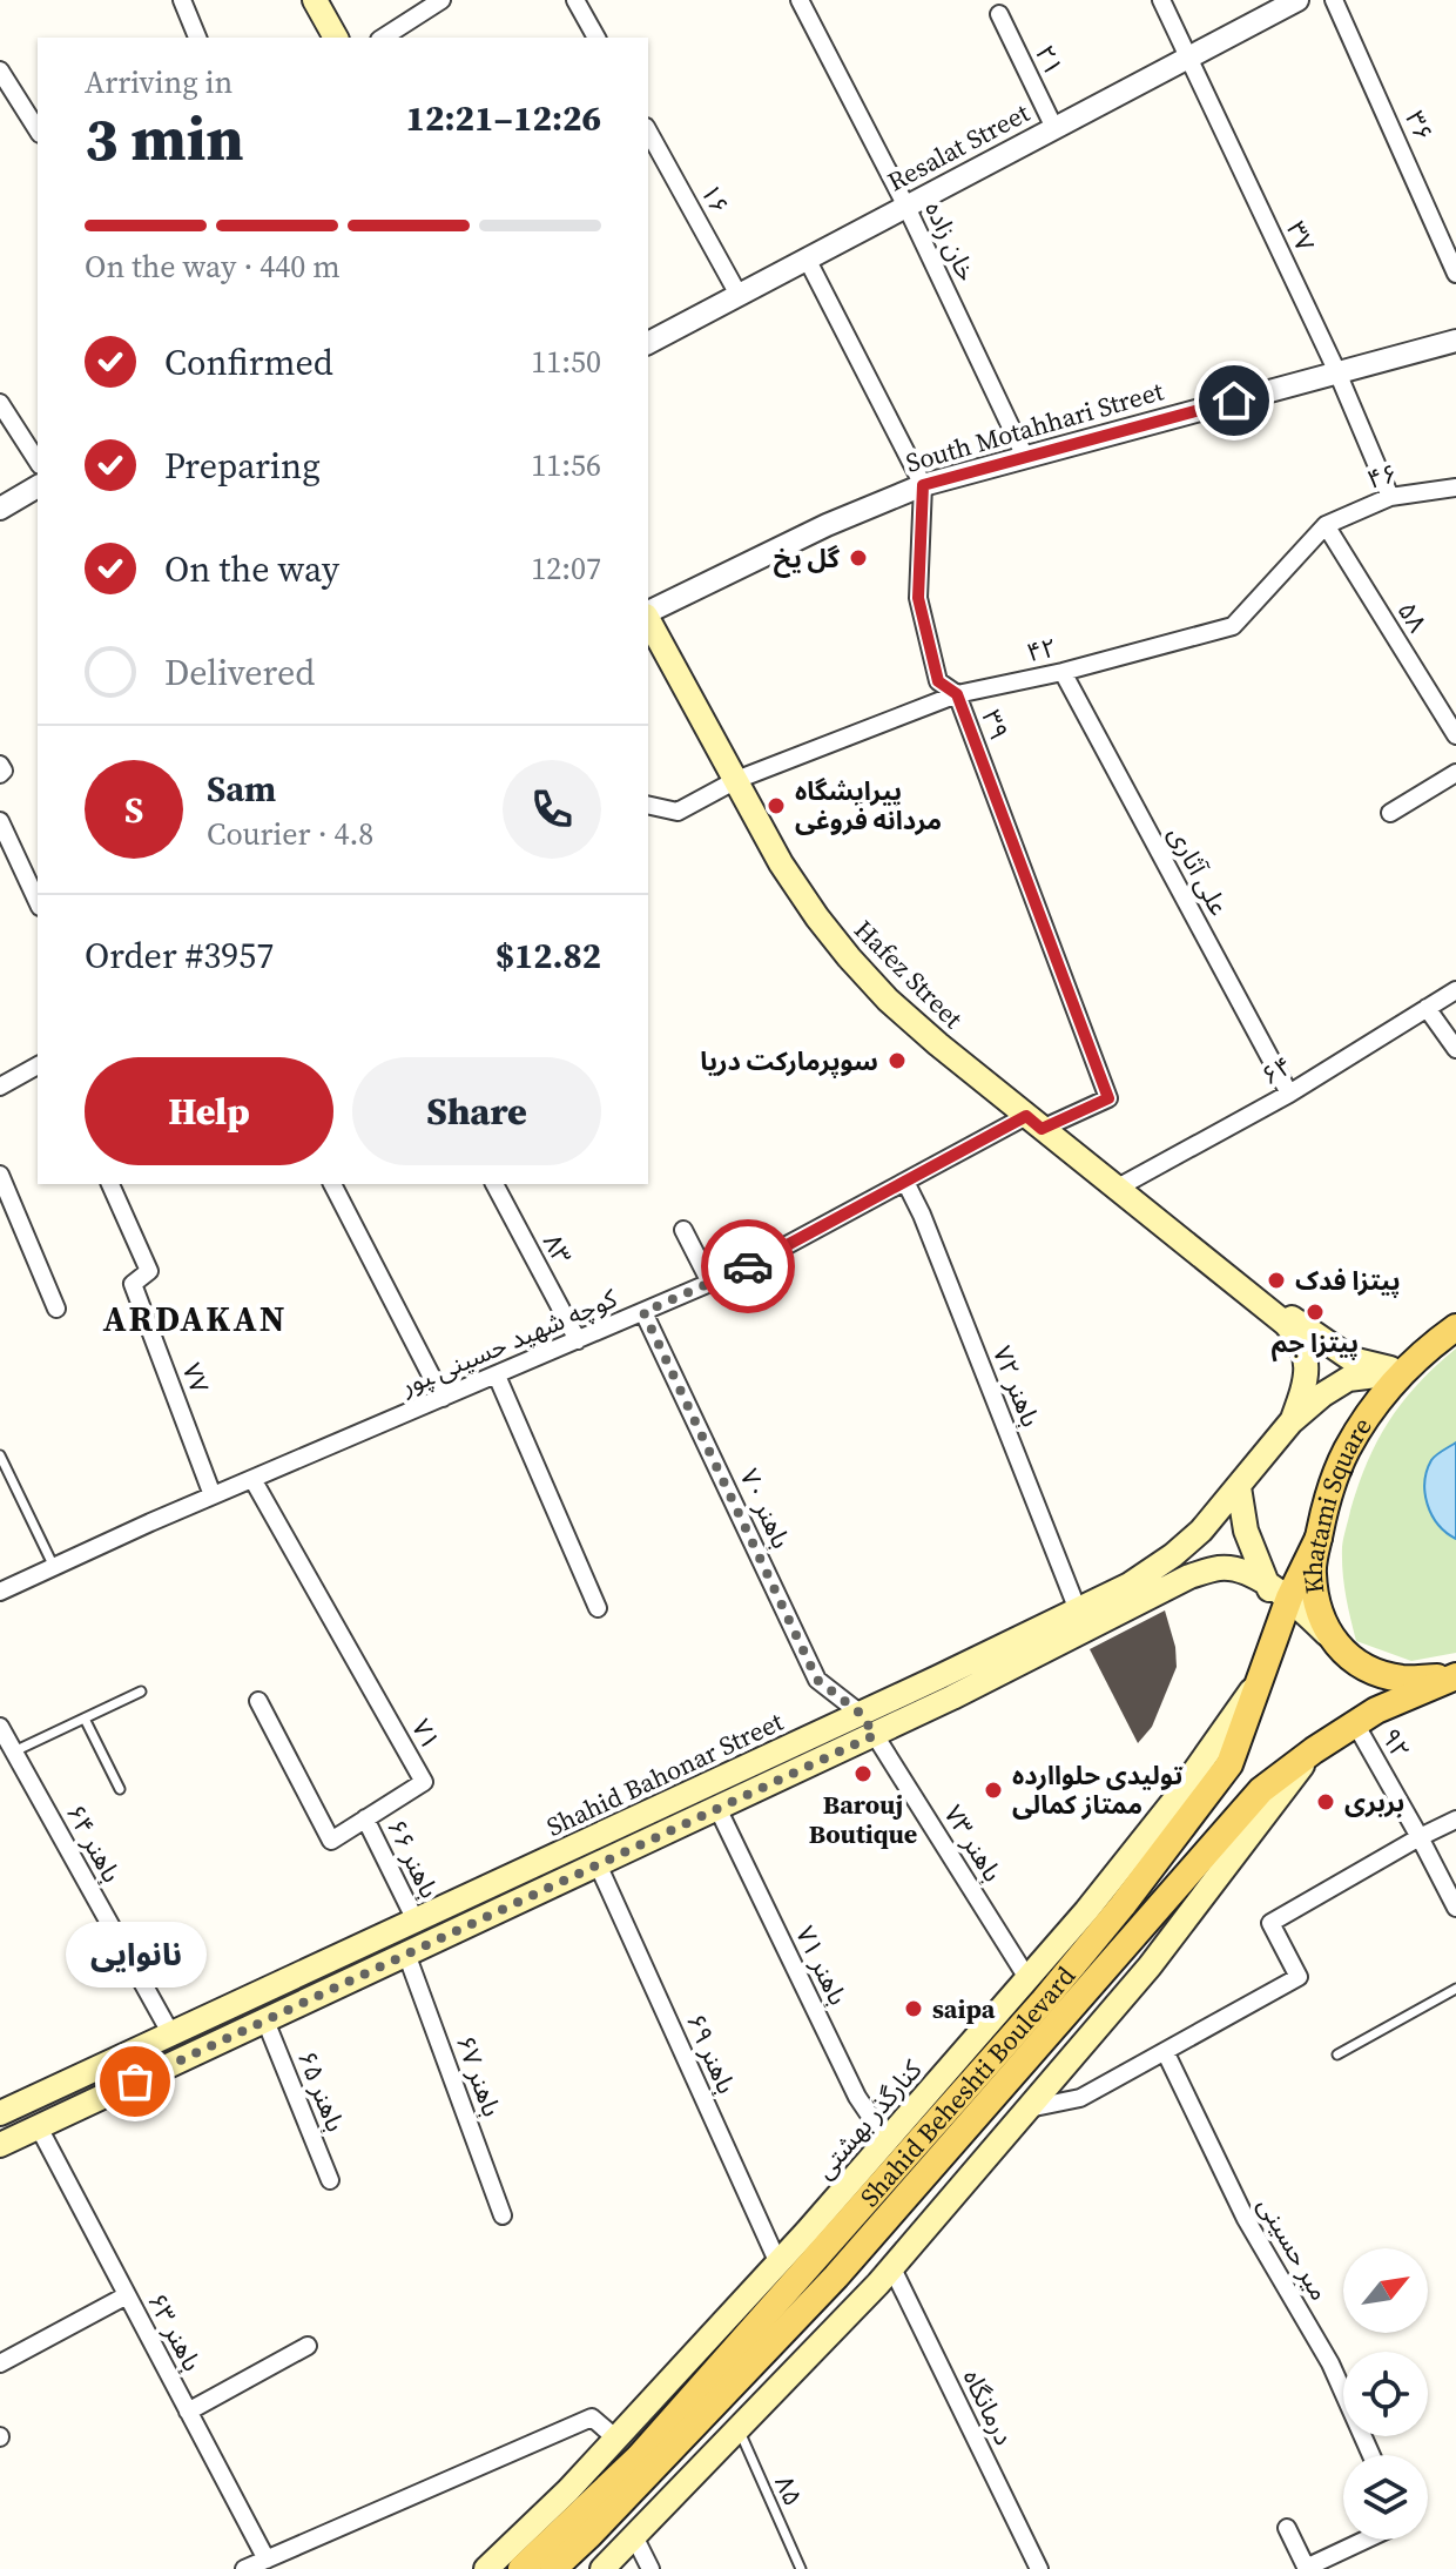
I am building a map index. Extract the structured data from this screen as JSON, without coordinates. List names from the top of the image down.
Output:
{
  "streets": {
    "main road": [
      "Hafez Street",
      "Khatami Square",
      "Shahid Bahonar Street",
      "Shahid Beheshti Boulevard",
      "کنارگذر بهشتی"
    ],
    "street": [
      "۲۱",
      "۳۶",
      "Resalat Street",
      "۱۶",
      "۳۷",
      "خان زاده",
      "South Motahhari Street",
      "۴۶",
      "۵۸",
      "۴۲",
      "۳۹",
      "علی آثاری",
      "۶۴",
      "۸۳",
      "کوچه شهید حسینی ‍پور",
      "۷۷",
      "باهنر ۷۲",
      "باهنر ۷۰",
      "۷۱",
      "۹۲",
      "باهنر ۶۴",
      "باهنر ۷۳",
      "باهنر ۶۶",
      "باهنر ۷۱",
      "باهنر ۶۹",
      "باهنر ۶۷",
      "باهنر ۶۵",
      "میر حسینی",
      "باهنر ۶۳",
      "درمانگاه"
    ],
    "lane": ["۸۵"]
  },
  "crossings": [
    ["۲۱", "Resalat Street"],
    ["Resalat Street", "۱۶"],
    ["Resalat Street", "۳۷"],
    ["Resalat Street", "خان زاده"],
    ["Resalat Street", "۳۹"],
    ["۳۷", "South Motahhari Street"],
    ["۳۷", "۴۶"],
    ["خان زاده", "South Motahhari Street"],
    ["South Motahhari Street", "۳۹"],
    ["۴۶", "۵۸"],
    ["۴۶", "۴۲"],
    ["۵۸", "۴۲"],
    ["۴۲", "۳۹"],
    ["۴۲", "علی آثاری"],
    ["۴۲", "Hafez Street"],
    ["۳۹", "Hafez Street"],
    ["۳۹", "کوچه شهید حسینی ‍پور"],
    ["علی آثاری", "۶۴"],
    ["Hafez Street", "۶۴"],
    ["Hafez Street", "کوچه شهید حسینی ‍پور"],
    ["Hafez Street", "Khatami Square"],
    ["Hafez Street", "Shahid Bahonar Street"],
    ["۸۳", "کوچه شهید حسینی ‍پور"],
    ["کوچه شهید حسینی ‍پور", "۷۷"],
    ["کوچه شهید حسینی ‍پور", "باهنر ۷۲"],
    ["کوچه شهید حسینی ‍پور", "باهنر ۷۰"],
    ["کوچه شهید حسینی ‍پور", "۷۱"],
    ["باهنر ۷۲", "Shahid Bahonar Street"],
    ["باهنر ۷۰", "Shahid Bahonar Street"],
    ["Khatami Square", "Shahid Bahonar Street"],
    ["Khatami Square", "Shahid Beheshti Boulevard"],
    ["۷۱", "باهنر ۶۶"],
    ["۹۲", "Shahid Beheshti Boulevard"],
    ["Shahid Bahonar Street", "باهنر ۶۴"],
    ["Shahid Bahonar Street", "باهنر ۷۳"],
    ["Shahid Bahonar Street", "باهنر ۶۶"],
    ["Shahid Bahonar Street", "باهنر ۷۱"],
    ["Shahid Bahonar Street", "باهنر ۶۹"],
    ["Shahid Bahonar Street", "باهنر ۶۷"],
    ["Shahid Bahonar Street", "Shahid Beheshti Boulevard"],
    ["Shahid Bahonar Street", "باهنر ۶۵"],
    ["Shahid Bahonar Street", "باهنر ۶۳"],
    ["باهنر ۷۳", "کنارگذر بهشتی"],
    ["باهنر ۷۱", "کنارگذر بهشتی"],
    ["باهنر ۶۹", "کنارگذر بهشتی"],
    ["Shahid Beheshti Boulevard", "کنارگذر بهشتی"]
  ],
  "districts": ["ARDAKAN"],
  "places": [
    "گل یخ",
    "پیرایشگاه مردانه فروغی",
    "سوپرمارکت دریا",
    "پیتزا فدک",
    "پیتزا جم",
    "Barouj Boutique",
    "تولیدی حلواارده ممتاز کمالی",
    "بربری",
    "saipa",
    "نانوایی"
  ],
  "north": "top right",
  "page": {
    "heading": ["3 min", "Arriving in", "12:21–12:26"],
    "panel": [
      "Sam",
      "Courier · 4.8",
      "Order #3957",
      "$12.82"
    ],
    "bar": "On the way · 440 m",
    "list": [
      ["Confirmed", "11:50"],
      ["Preparing", "11:56"],
      ["On the way", "12:07"],
      "Delivered"
    ],
    "round": "S",
    "buttons": ["Help", "Share"],
    "bubble": "نانوایی"
  }
}
